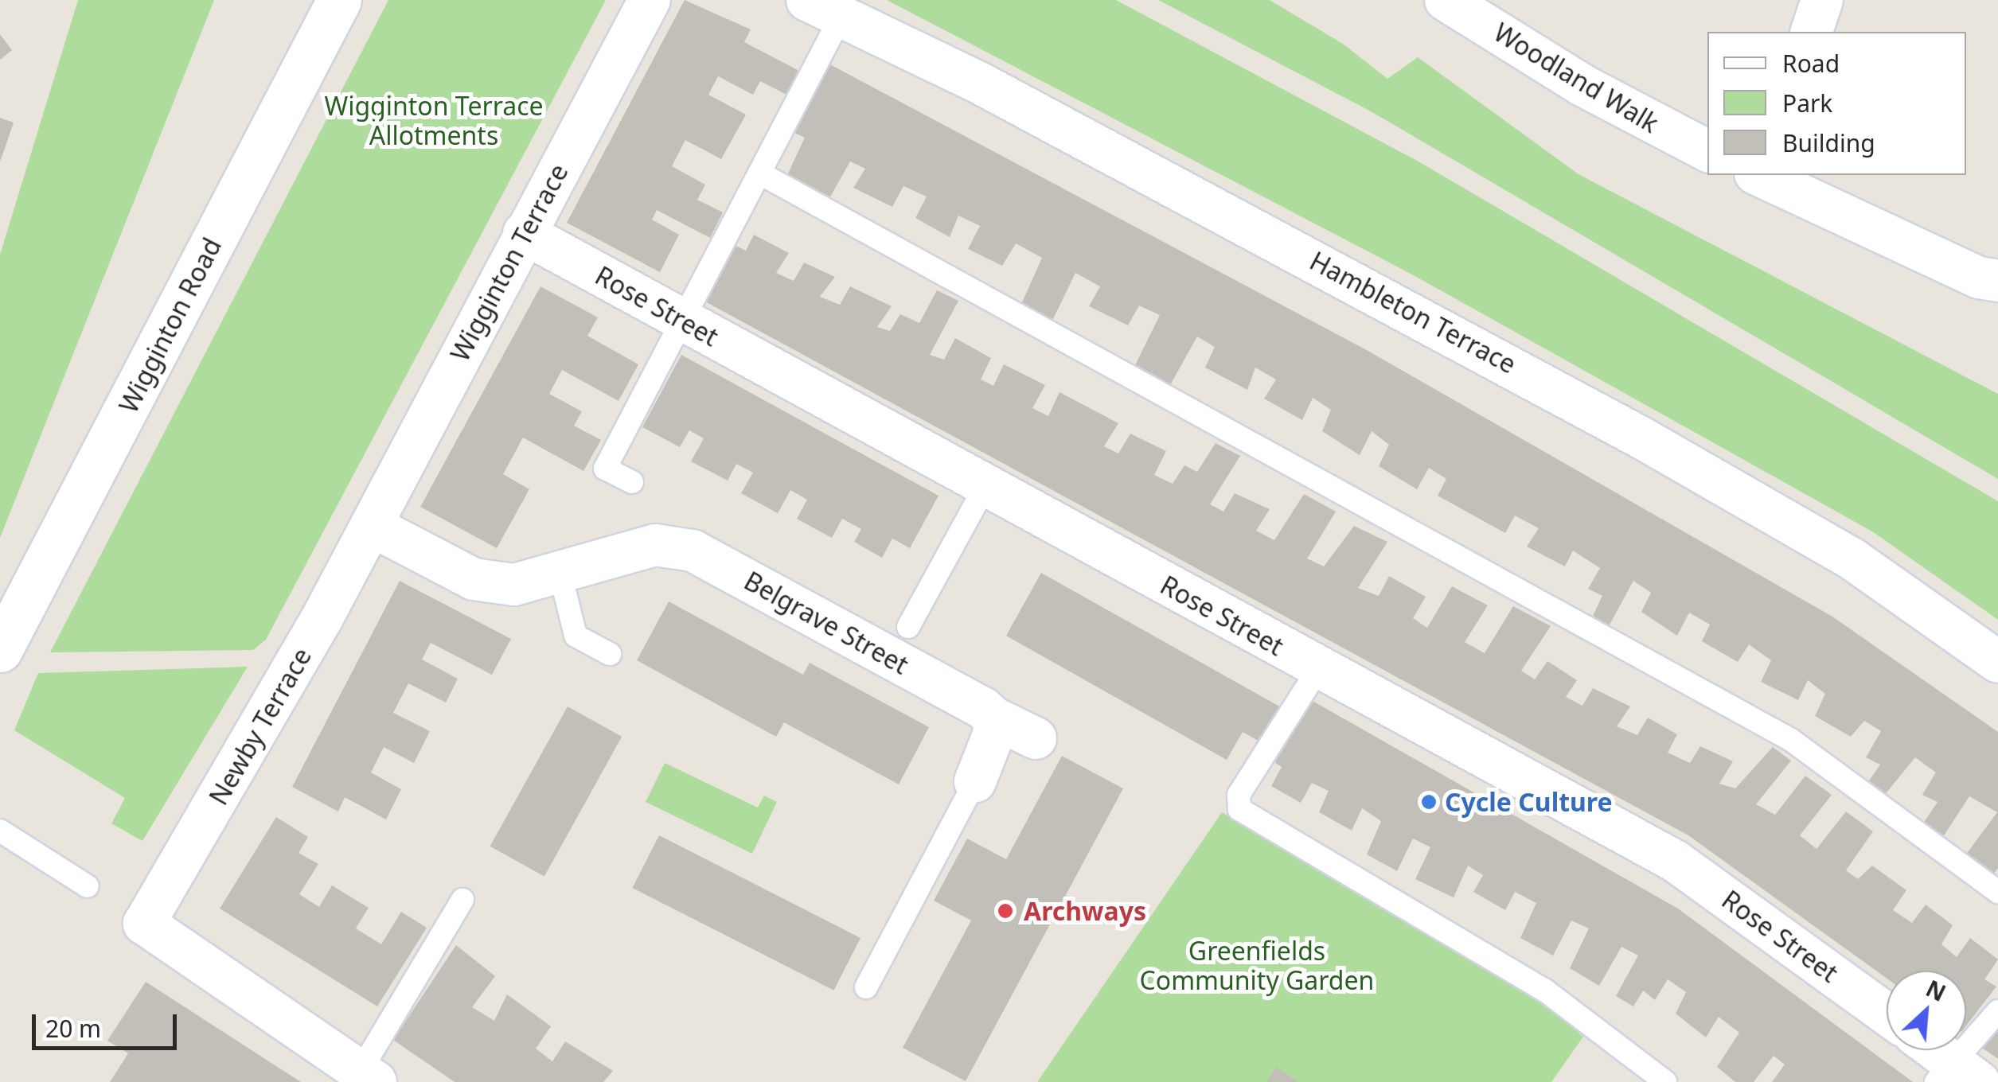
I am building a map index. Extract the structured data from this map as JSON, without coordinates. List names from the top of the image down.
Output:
{
  "streets": {
    "main road": ["Wigginton Road"],
    "street": [
      "Woodland Walk",
      "Wigginton Terrace",
      "Rose Street",
      "Hambleton Terrace",
      "Belgrave Street",
      "Newby Terrace"
    ]
  },
  "crossings": [
    ["Wigginton Terrace", "Rose Street"],
    ["Wigginton Terrace", "Belgrave Street"],
    ["Wigginton Terrace", "Newby Terrace"],
    ["Belgrave Street", "Newby Terrace"]
  ],
  "parks": ["Wigginton Terrace Allotments", "Greenfields Community Garden"],
  "places": ["Cycle Culture", "Archways"],
  "legend": ["Road", "Park", "Building"],
  "scale_bar": "20 m",
  "north": "top right"
}
